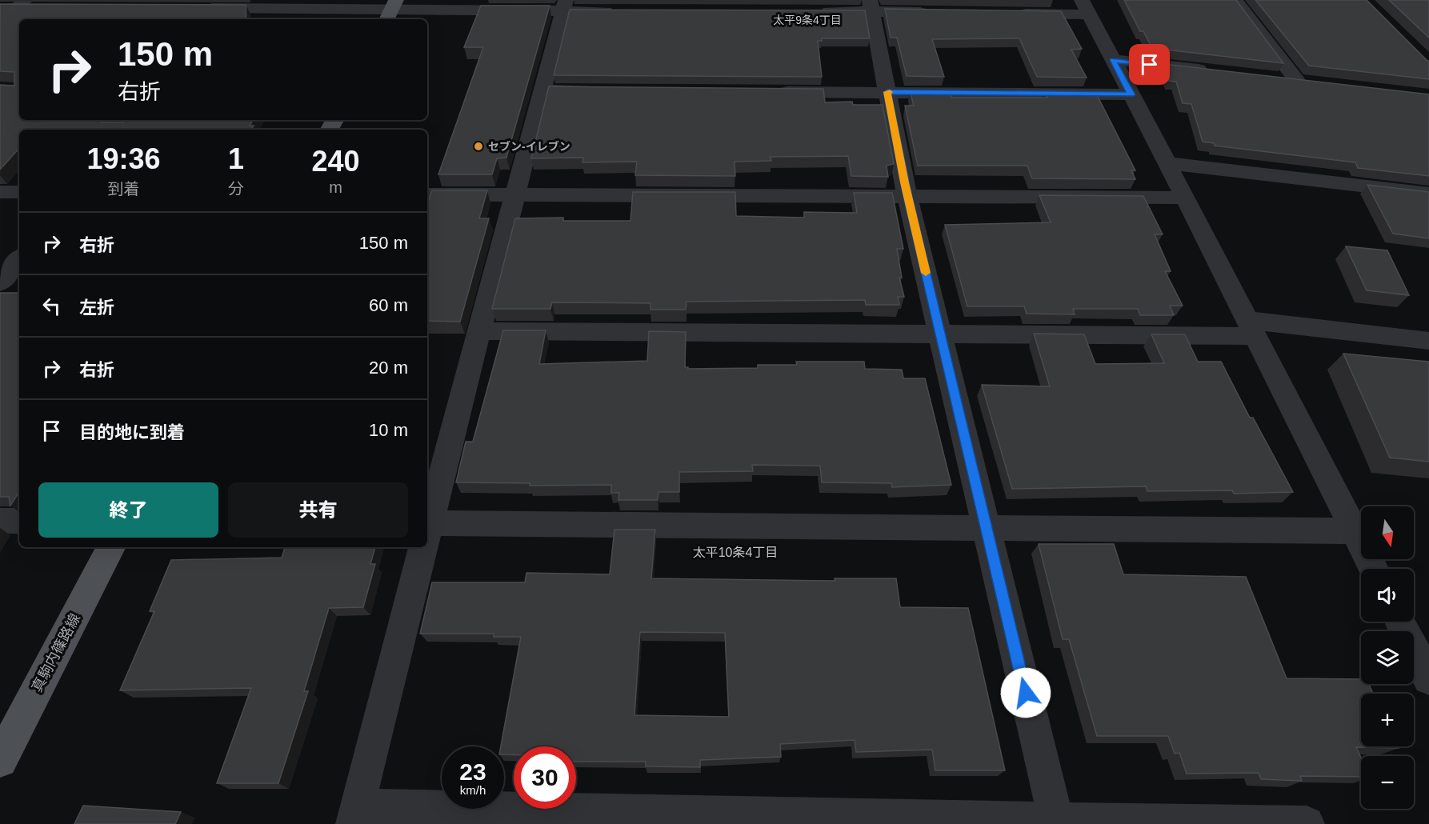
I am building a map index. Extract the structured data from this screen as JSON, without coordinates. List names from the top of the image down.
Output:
{
  "streets": {
    "main road": ["真駒内篠路線"]
  },
  "districts": ["太平9条4丁目", "太平10条4丁目"],
  "places": ["セブン-イレブン"],
  "north": "bottom",
  "page": {
    "turn": ["150 m", "右折"],
    "eta": [
      "19:36",
      "到着",
      "1",
      "分",
      "240",
      "m"
    ],
    "list": [
      {
        "name": "右折",
        "value": "150 m"
      },
      {
        "name": "左折",
        "value": "60 m"
      },
      {
        "name": "右折",
        "value": "20 m"
      },
      {
        "name": "目的地に到着",
        "value": "10 m"
      }
    ],
    "buttons": ["終了", "共有"],
    "map_buttons": ["+", "−"],
    "speed": "23 km/h",
    "limit": "30"
  }
}
